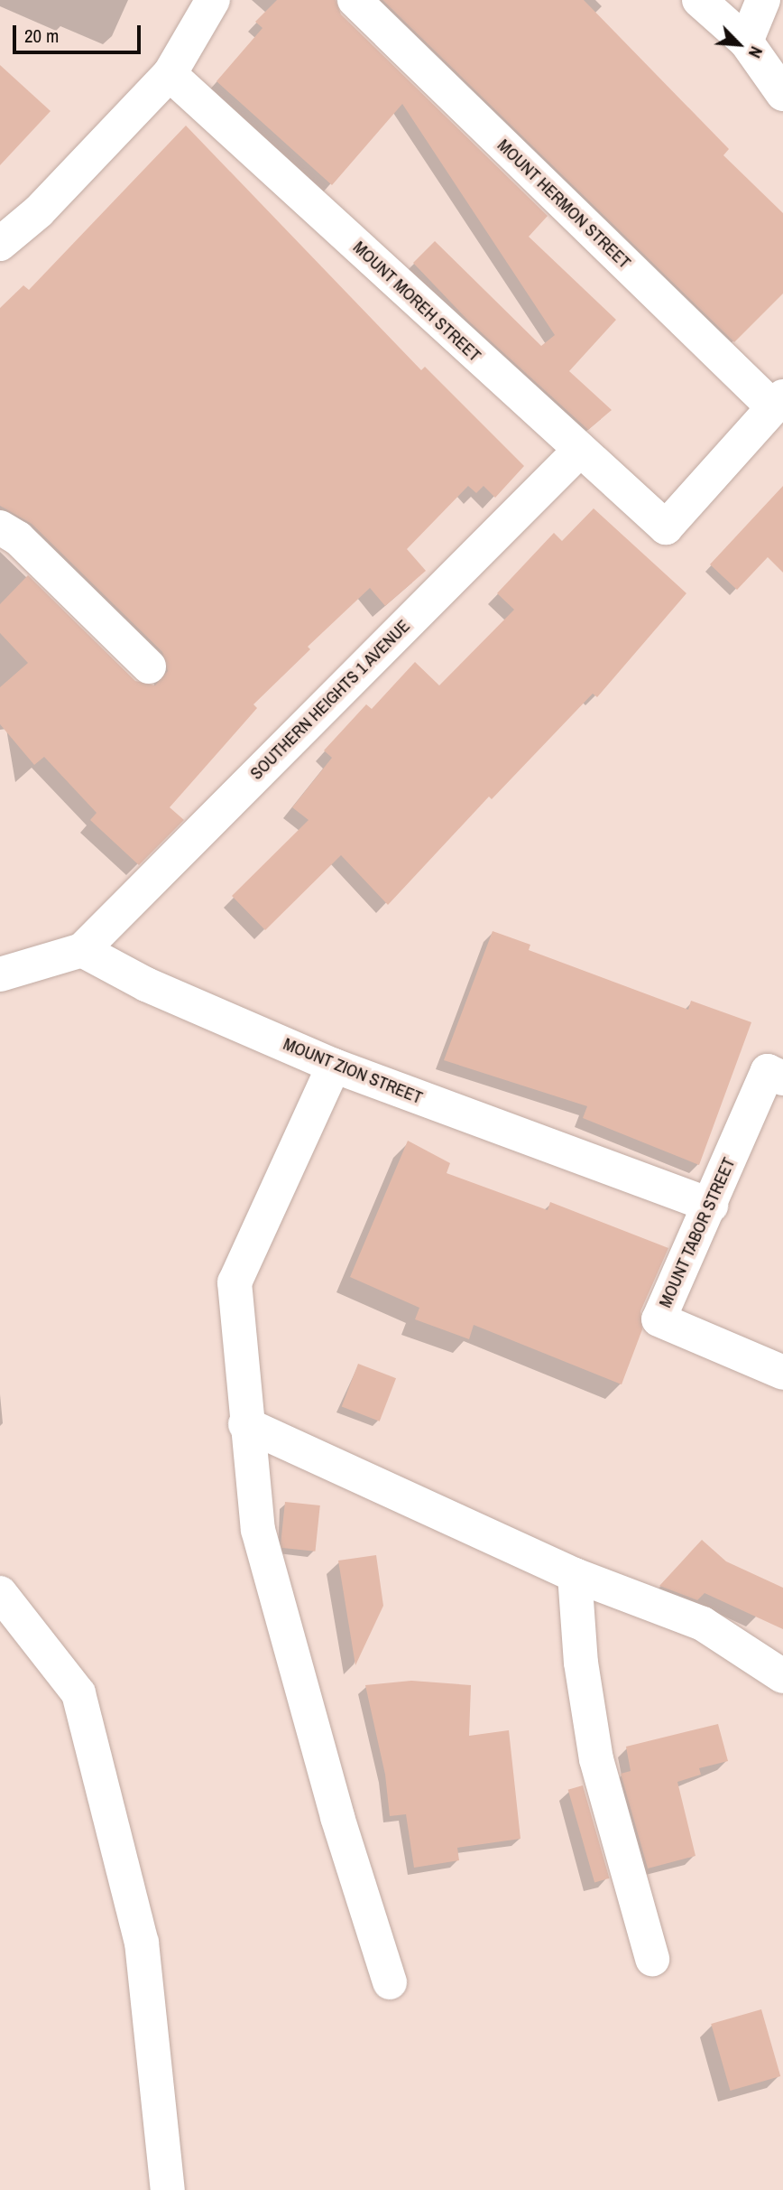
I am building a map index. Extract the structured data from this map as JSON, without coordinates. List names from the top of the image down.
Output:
{
  "streets": {
    "street": [
      "MOUNT HERMON STREET",
      "MOUNT MOREH STREET",
      "SOUTHERN HEIGHTS 1 AVENUE",
      "MOUNT ZION STREET",
      "MOUNT TABOR STREET"
    ]
  },
  "crossings": [
    ["MOUNT HERMON STREET", "MOUNT MOREH STREET"],
    ["MOUNT MOREH STREET", "SOUTHERN HEIGHTS 1 AVENUE"],
    ["SOUTHERN HEIGHTS 1 AVENUE", "MOUNT ZION STREET"],
    ["MOUNT ZION STREET", "MOUNT TABOR STREET"]
  ],
  "scale_bar": "20 m",
  "north": "bottom right"
}
